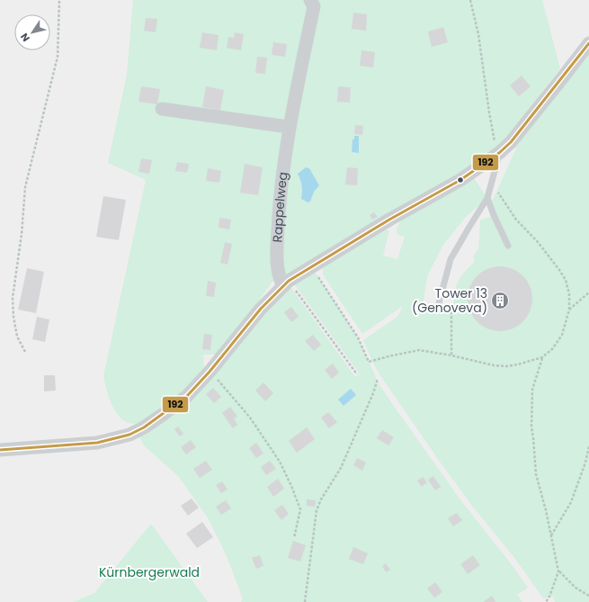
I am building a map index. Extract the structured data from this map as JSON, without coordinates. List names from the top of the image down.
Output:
{
  "streets": {
    "street": ["Rappelweg"]
  },
  "parks": ["Kürnbergerwald"],
  "places": {
    "building": ["Tower 13 (Genoveva)"]
  },
  "lines": ["transit line 192"],
  "north": "bottom left"
}
